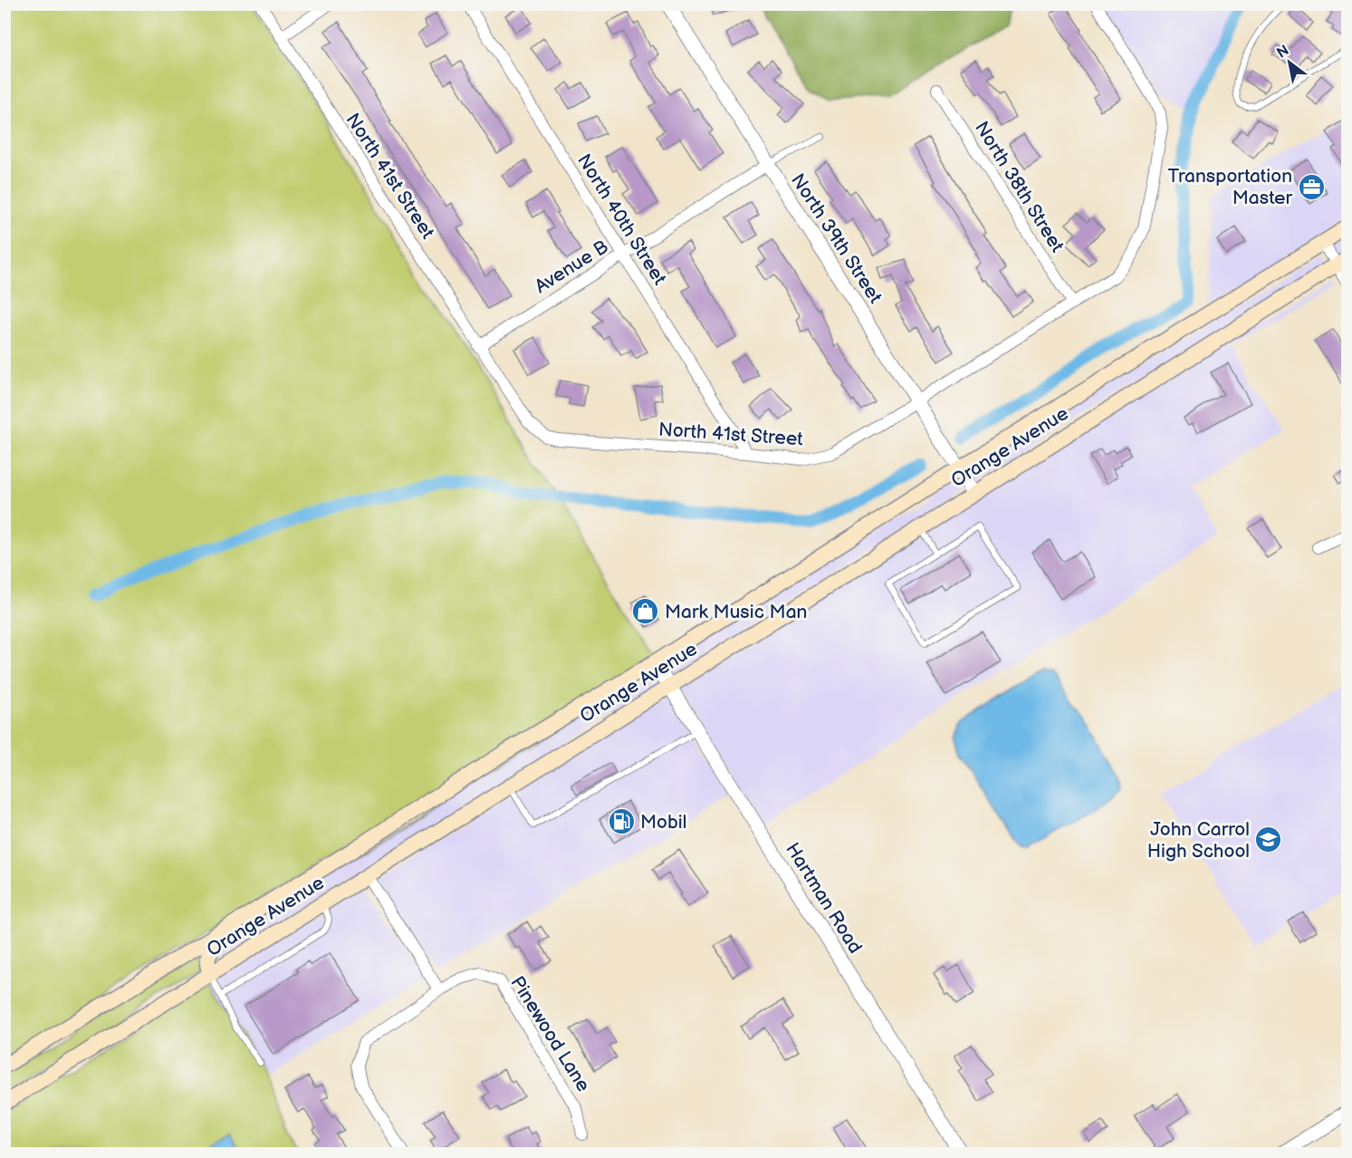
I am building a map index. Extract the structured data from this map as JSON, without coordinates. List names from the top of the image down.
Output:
{
  "streets": {
    "main road": ["Orange Avenue"],
    "street": [
      "North 41st Street",
      "North 38th Street",
      "North 40th Street",
      "North 39th Street",
      "Avenue B",
      "Hartman Road",
      "Pinewood Lane"
    ]
  },
  "crossings": [
    ["North 41st Street", "North 38th Street"],
    ["North 41st Street", "North 40th Street"],
    ["North 41st Street", "North 39th Street"],
    ["North 41st Street", "Avenue B"],
    ["North 40th Street", "Avenue B"],
    ["North 39th Street", "Avenue B"],
    ["North 39th Street", "Orange Avenue"],
    ["Orange Avenue", "Hartman Road"]
  ],
  "places": {
    "office": ["Transportation Master"],
    "shop": ["Mark Music Man"],
    "fuel station": ["Mobil"],
    "school or university": ["John Carrol High School"]
  },
  "north": "top left"
}
